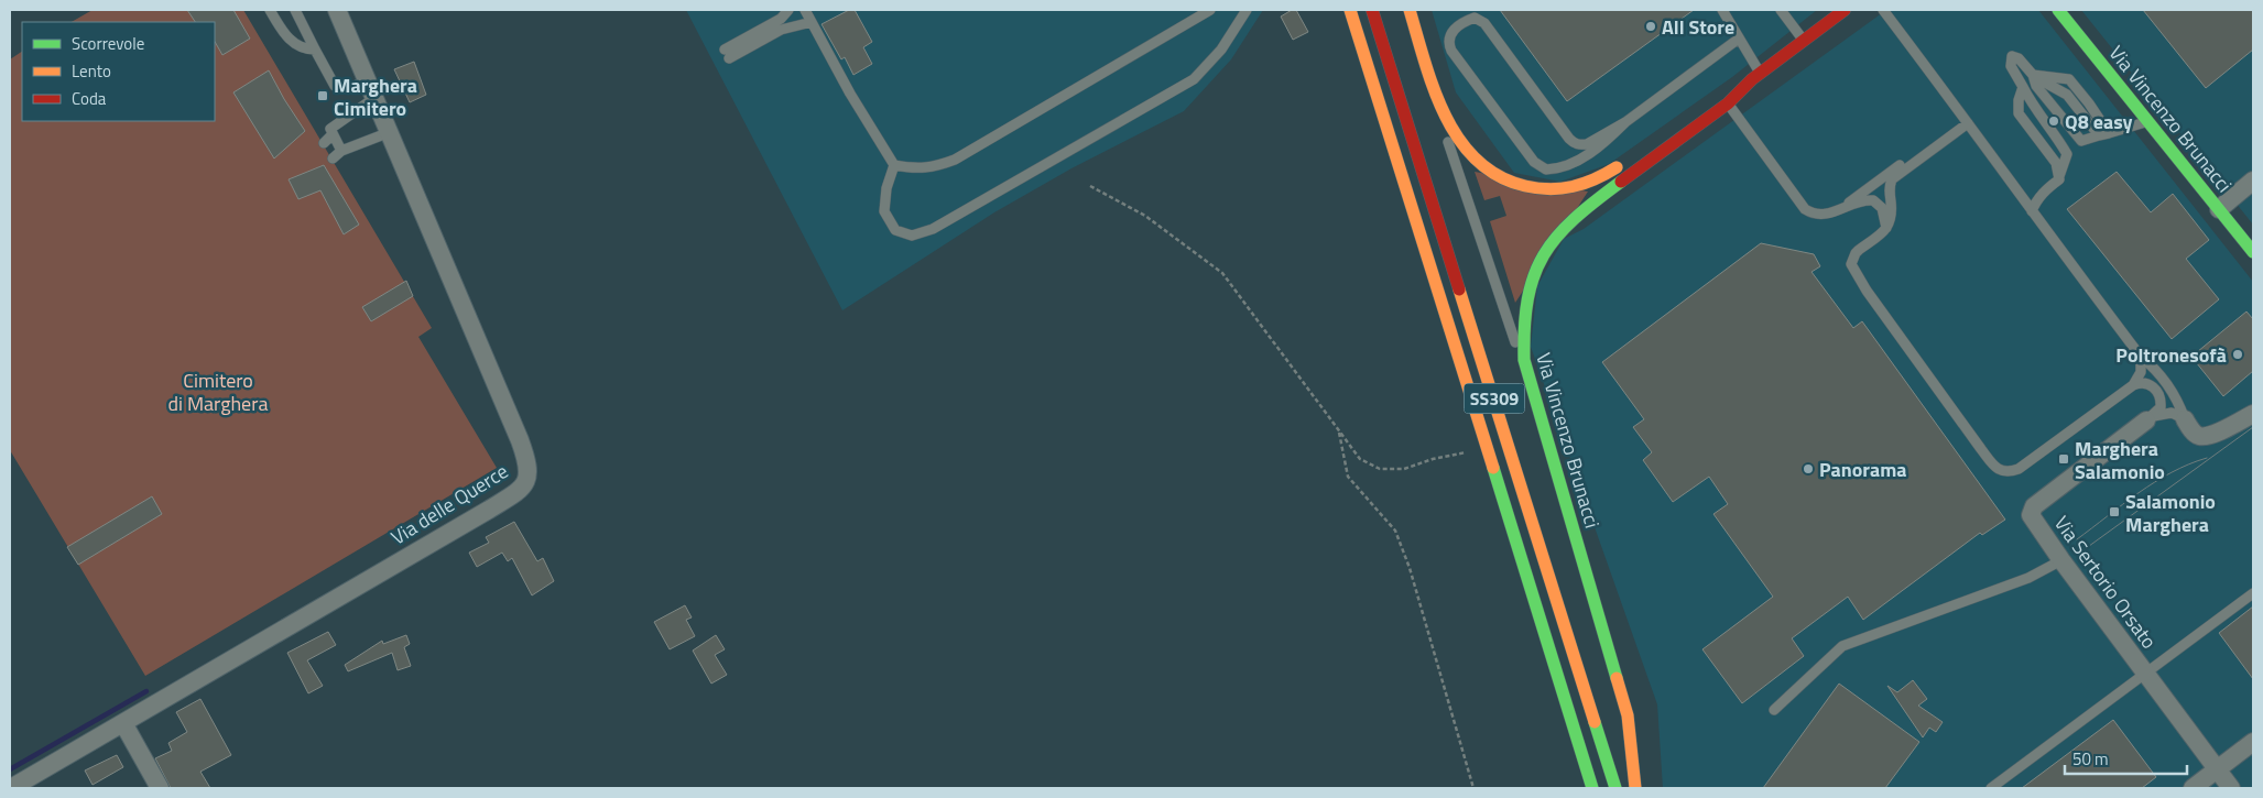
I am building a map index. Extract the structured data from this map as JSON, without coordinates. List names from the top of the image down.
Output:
{
  "streets": {
    "main road": ["Via Vincenzo Brunacci", "SS309"],
    "street": ["Via delle Querce", "Via Sertorio Orsato"]
  },
  "parks": ["Cimitero di Marghera"],
  "places": {
    "other": [
      "All Store",
      "Q8 easy",
      "Poltronesofà",
      "Panorama"
    ],
    "transit": ["Marghera Cimitero", "Marghera Salamonio", "Salamonio Marghera"]
  },
  "legend": ["Scorrevole", "Lento", "Coda"],
  "scale_bar": "50 m"
}
